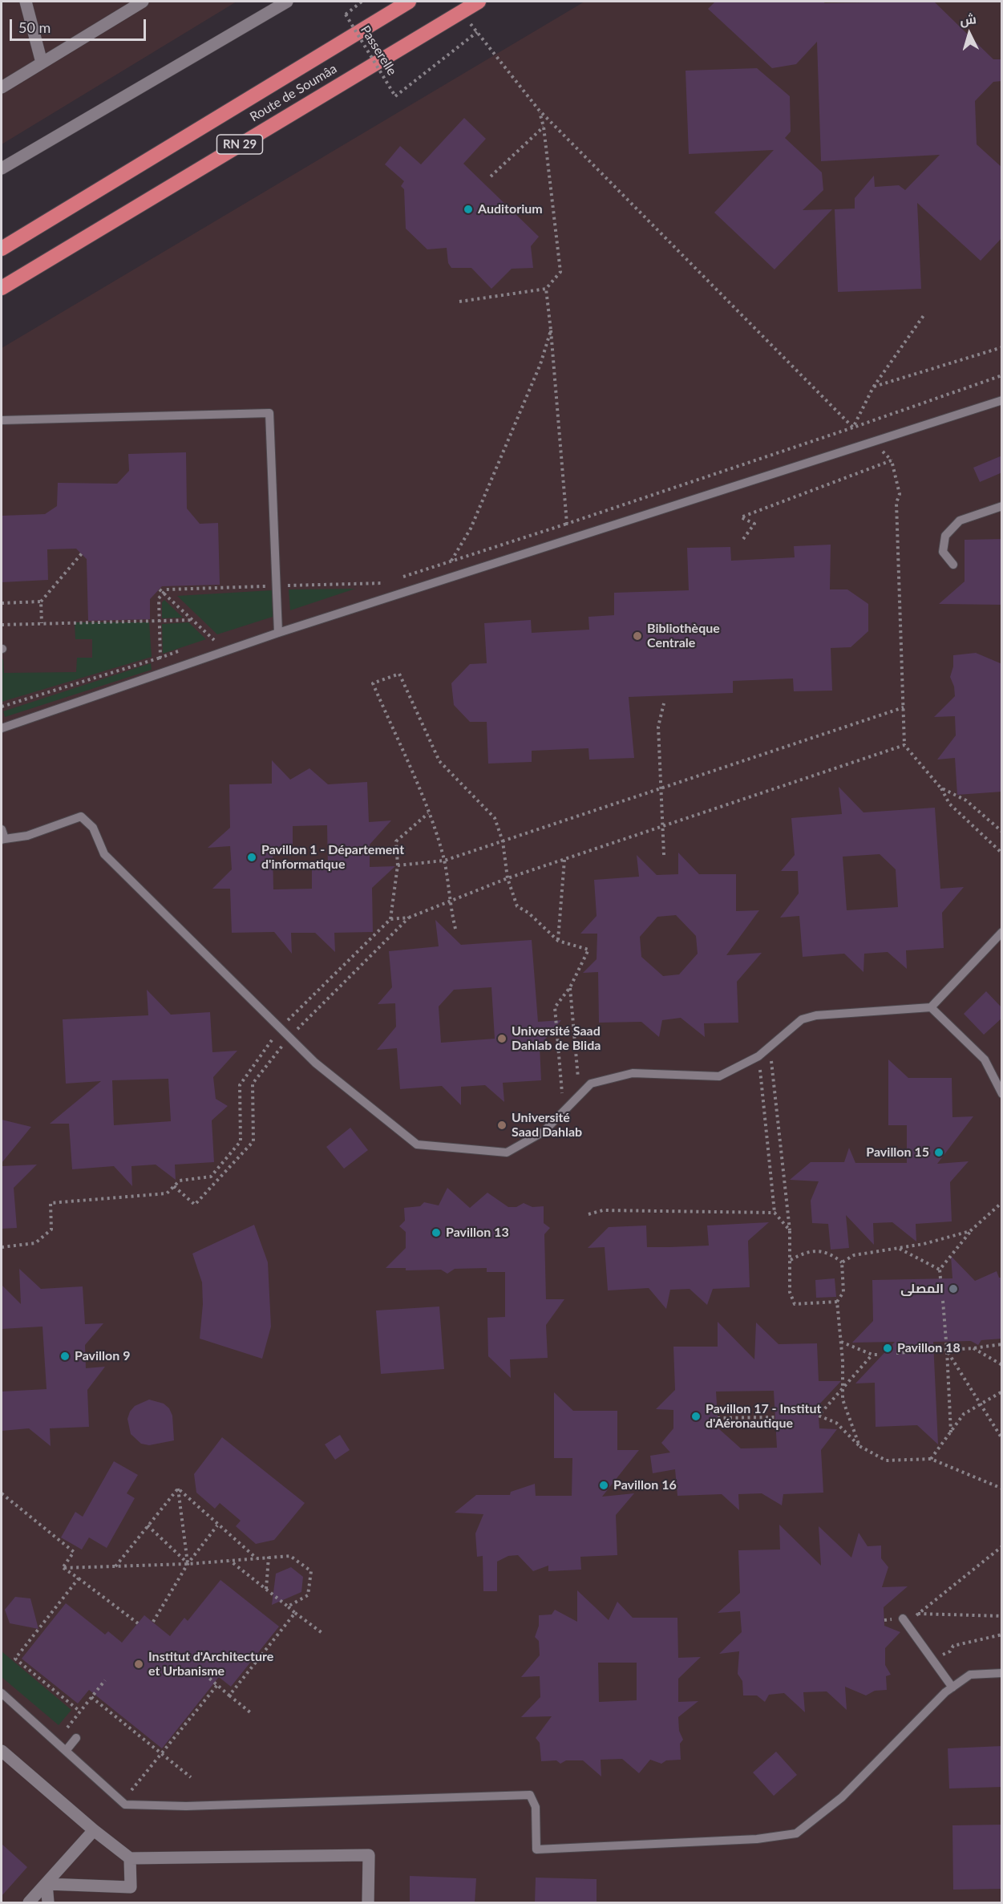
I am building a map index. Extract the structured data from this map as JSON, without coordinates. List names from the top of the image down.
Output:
{
  "streets": {
    "highway": ["Route de Soumâa", "RN 29"],
    "path": ["Passerelle"]
  },
  "places": [
    "Auditorium",
    "Bibliothèque Centrale",
    "Pavillon 1 - Département d'informatique",
    "Université Saad Dahlab de Blida",
    "Université Saad Dahlab",
    "Pavillon 15",
    "Pavillon 13",
    "المصلى",
    "Pavillon 18",
    "Pavillon 9",
    "Pavillon 17 - Institut d'Aéronautique",
    "Pavillon 16",
    "Institut d'Architecture et Urbanisme"
  ],
  "scale_bar": "50 m",
  "north": "top"
}
